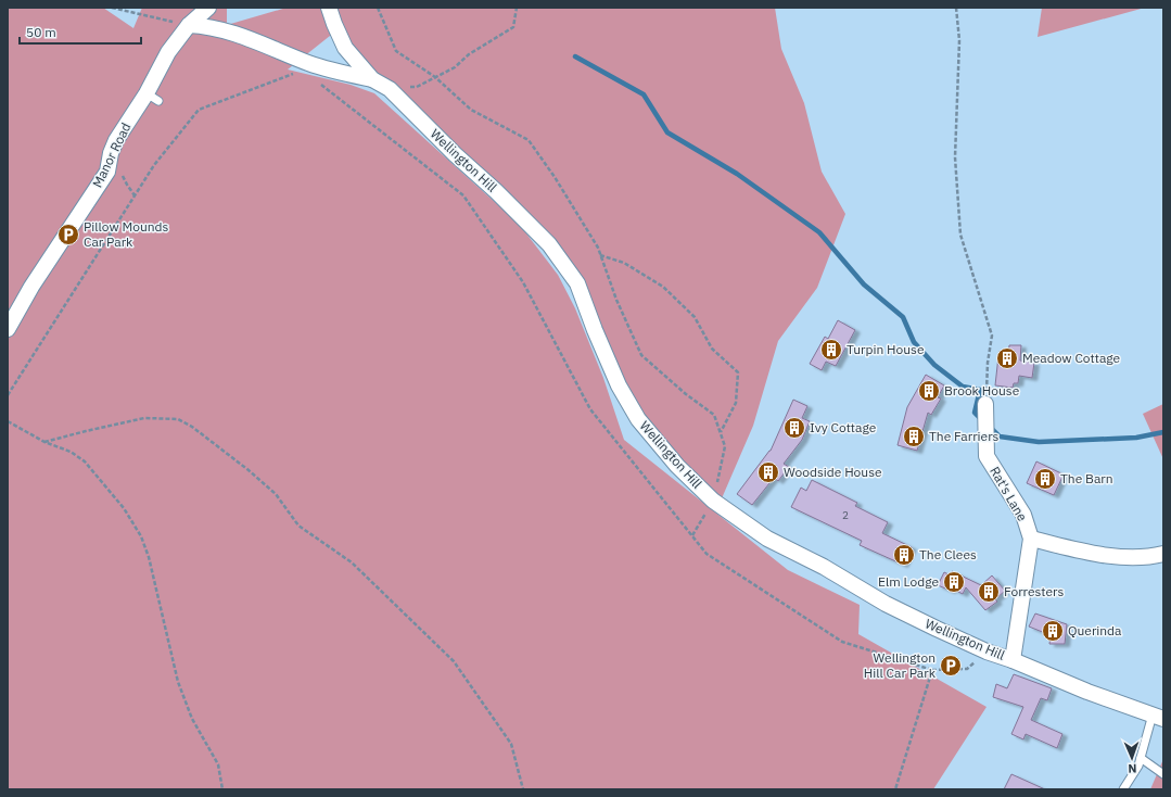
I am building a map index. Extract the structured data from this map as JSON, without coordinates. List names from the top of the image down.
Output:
{
  "streets": {
    "street": ["Manor Road", "Wellington Hill", "Rat's Lane"]
  },
  "crossings": [
    ["Manor Road", "Wellington Hill"],
    ["Wellington Hill", "Rat's Lane"]
  ],
  "places": {
    "parking": ["Pillow Mounds Car Park", "Wellington Hill Car Park"],
    "building": [
      "Turpin House",
      "Meadow Cottage",
      "Brook House",
      "Ivy Cottage",
      "The Farriers",
      "Woodside House",
      "The Barn",
      "The Clees",
      "Elm Lodge",
      "Forresters",
      "Querinda"
    ]
  },
  "house_numbers": ["2"],
  "scale_bar": "50 m",
  "north": "bottom"
}
